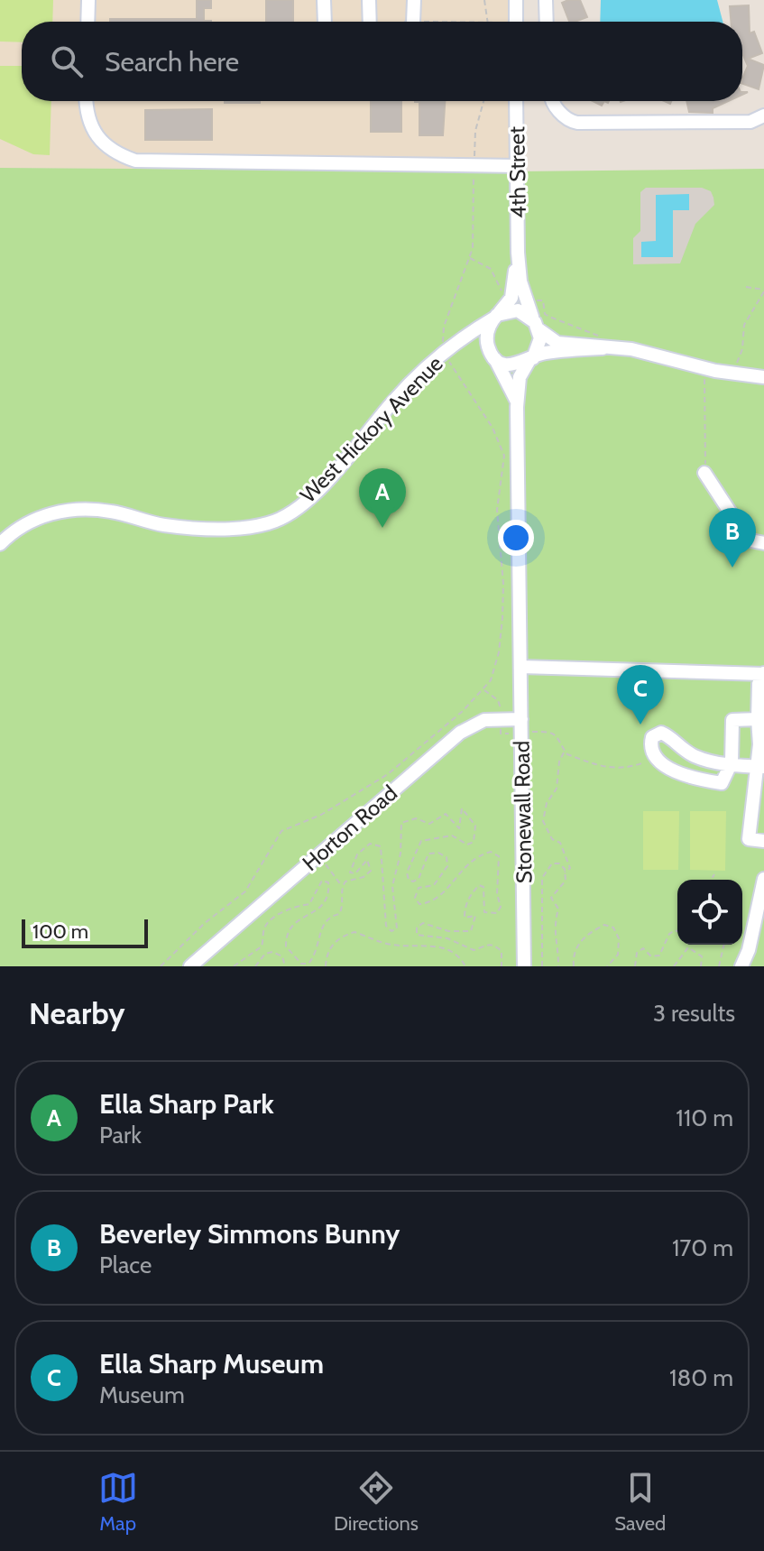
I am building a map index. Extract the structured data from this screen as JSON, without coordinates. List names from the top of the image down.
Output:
{
  "streets": {
    "street": [
      "4th Street",
      "West Hickory Avenue",
      "Stonewall Road",
      "Horton Road"
    ]
  },
  "crossings": [
    ["4th Street", "West Hickory Avenue"],
    ["Stonewall Road", "Horton Road"]
  ],
  "scale_bar": "100 m",
  "page": {
    "search": "Search here",
    "pins": ["A", "B", "C"],
    "scale": "100 m",
    "heading": ["Nearby", "3 results"],
    "list": [
      {
        "mark": "A",
        "name": "Ella Sharp Park",
        "note": "Park",
        "value": "110 m"
      },
      {
        "mark": "B",
        "name": "Beverley Simmons Bunny",
        "note": "Place",
        "value": "170 m"
      },
      {
        "mark": "C",
        "name": "Ella Sharp Museum",
        "note": "Museum",
        "value": "180 m"
      }
    ],
    "nav": ["Map", "Directions", "Saved"]
  }
}
